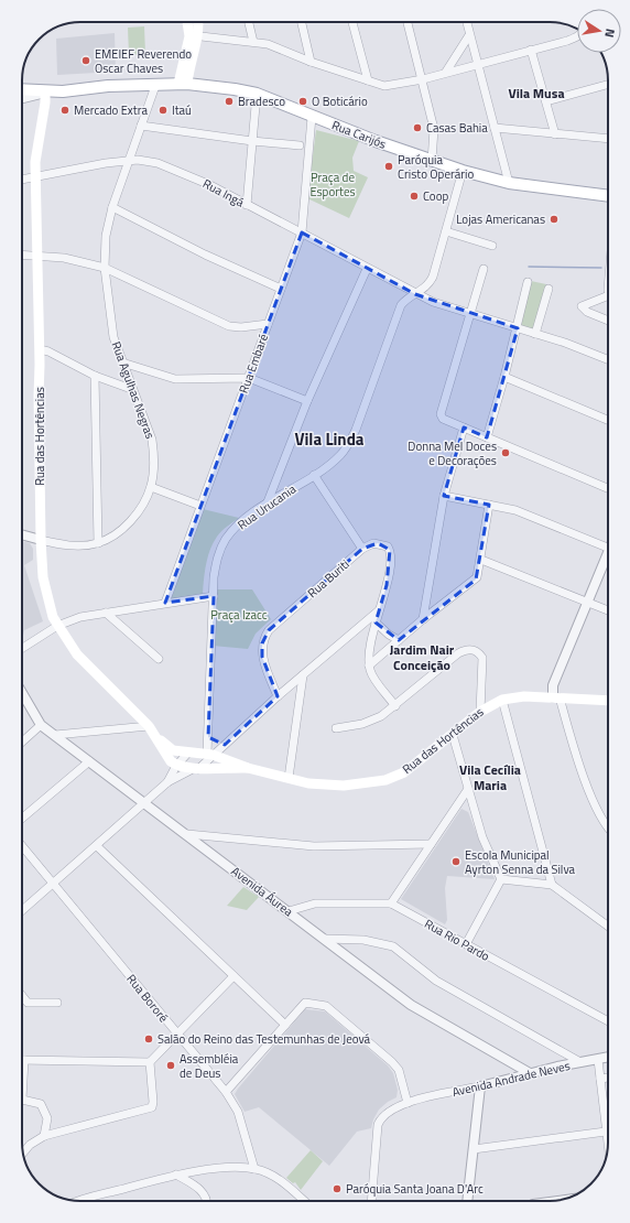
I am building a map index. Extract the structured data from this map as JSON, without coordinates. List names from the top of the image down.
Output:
{
  "streets": {
    "main road": ["Rua Carijós", "Rua das Hortências"],
    "street": [
      "Rua Ingá",
      "Rua Embaré",
      "Rua Agulhas Negras",
      "Rua Urucania",
      "Rua Buriti",
      "Avenida Áurea",
      "Rua Rio Pardo",
      "Rua Bororé",
      "Avenida Andrade Neves"
    ]
  },
  "crossings": [
    ["Rua Carijós", "Rua Embaré"],
    ["Rua Carijós", "Rua Agulhas Negras"],
    ["Rua Carijós", "Rua das Hortências"],
    ["Rua Carijós", "Rua Urucania"],
    ["Rua Ingá", "Rua Embaré"],
    ["Rua Ingá", "Rua Agulhas Negras"],
    ["Rua Ingá", "Rua das Hortências"],
    ["Rua Ingá", "Rua Urucania"],
    ["Rua Agulhas Negras", "Rua das Hortências"],
    ["Rua das Hortências", "Rua Urucania"],
    ["Avenida Áurea", "Rua Rio Pardo"],
    ["Avenida Áurea", "Avenida Andrade Neves"]
  ],
  "districts": [
    "Vila Musa",
    "Vila Linda",
    "Jardim Nair Conceição",
    "Vila Cecília Maria"
  ],
  "parks": ["Praça de Esportes", "Praça Izacc"],
  "places": [
    "EMEIEF Reverendo Oscar Chaves",
    "Bradesco",
    "O Boticário",
    "Mercado Extra",
    "Itaú",
    "Casas Bahia",
    "Paróquia Cristo Operário",
    "Coop",
    "Lojas Americanas",
    "Donna Mel Doces e Decorações",
    "Escola Municipal Ayrton Senna da Silva",
    "Salão do Reino das Testemunhas de Jeová",
    "Assembléia de Deus",
    "Paróquia Santa Joana D'Arc"
  ],
  "north": "right"
}
